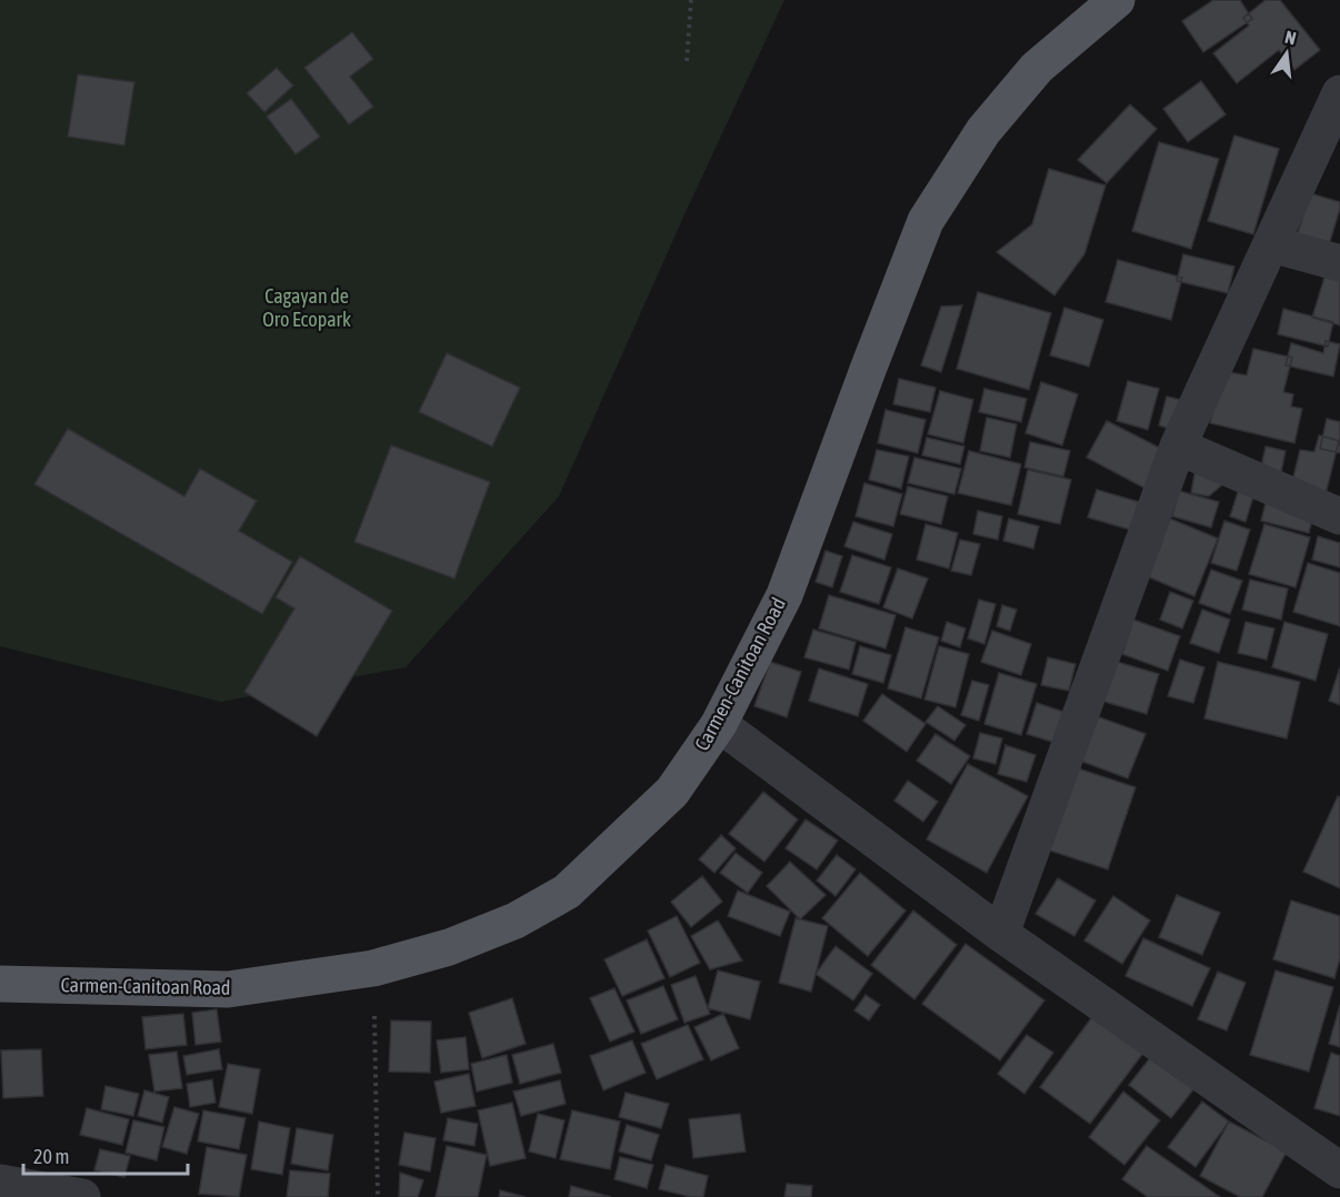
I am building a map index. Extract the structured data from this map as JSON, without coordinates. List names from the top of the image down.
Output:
{
  "streets": {
    "main road": ["Carmen-Canitoan Road"]
  },
  "parks": ["Cagayan de Oro Ecopark"],
  "scale_bar": "20 m",
  "north": "top"
}
